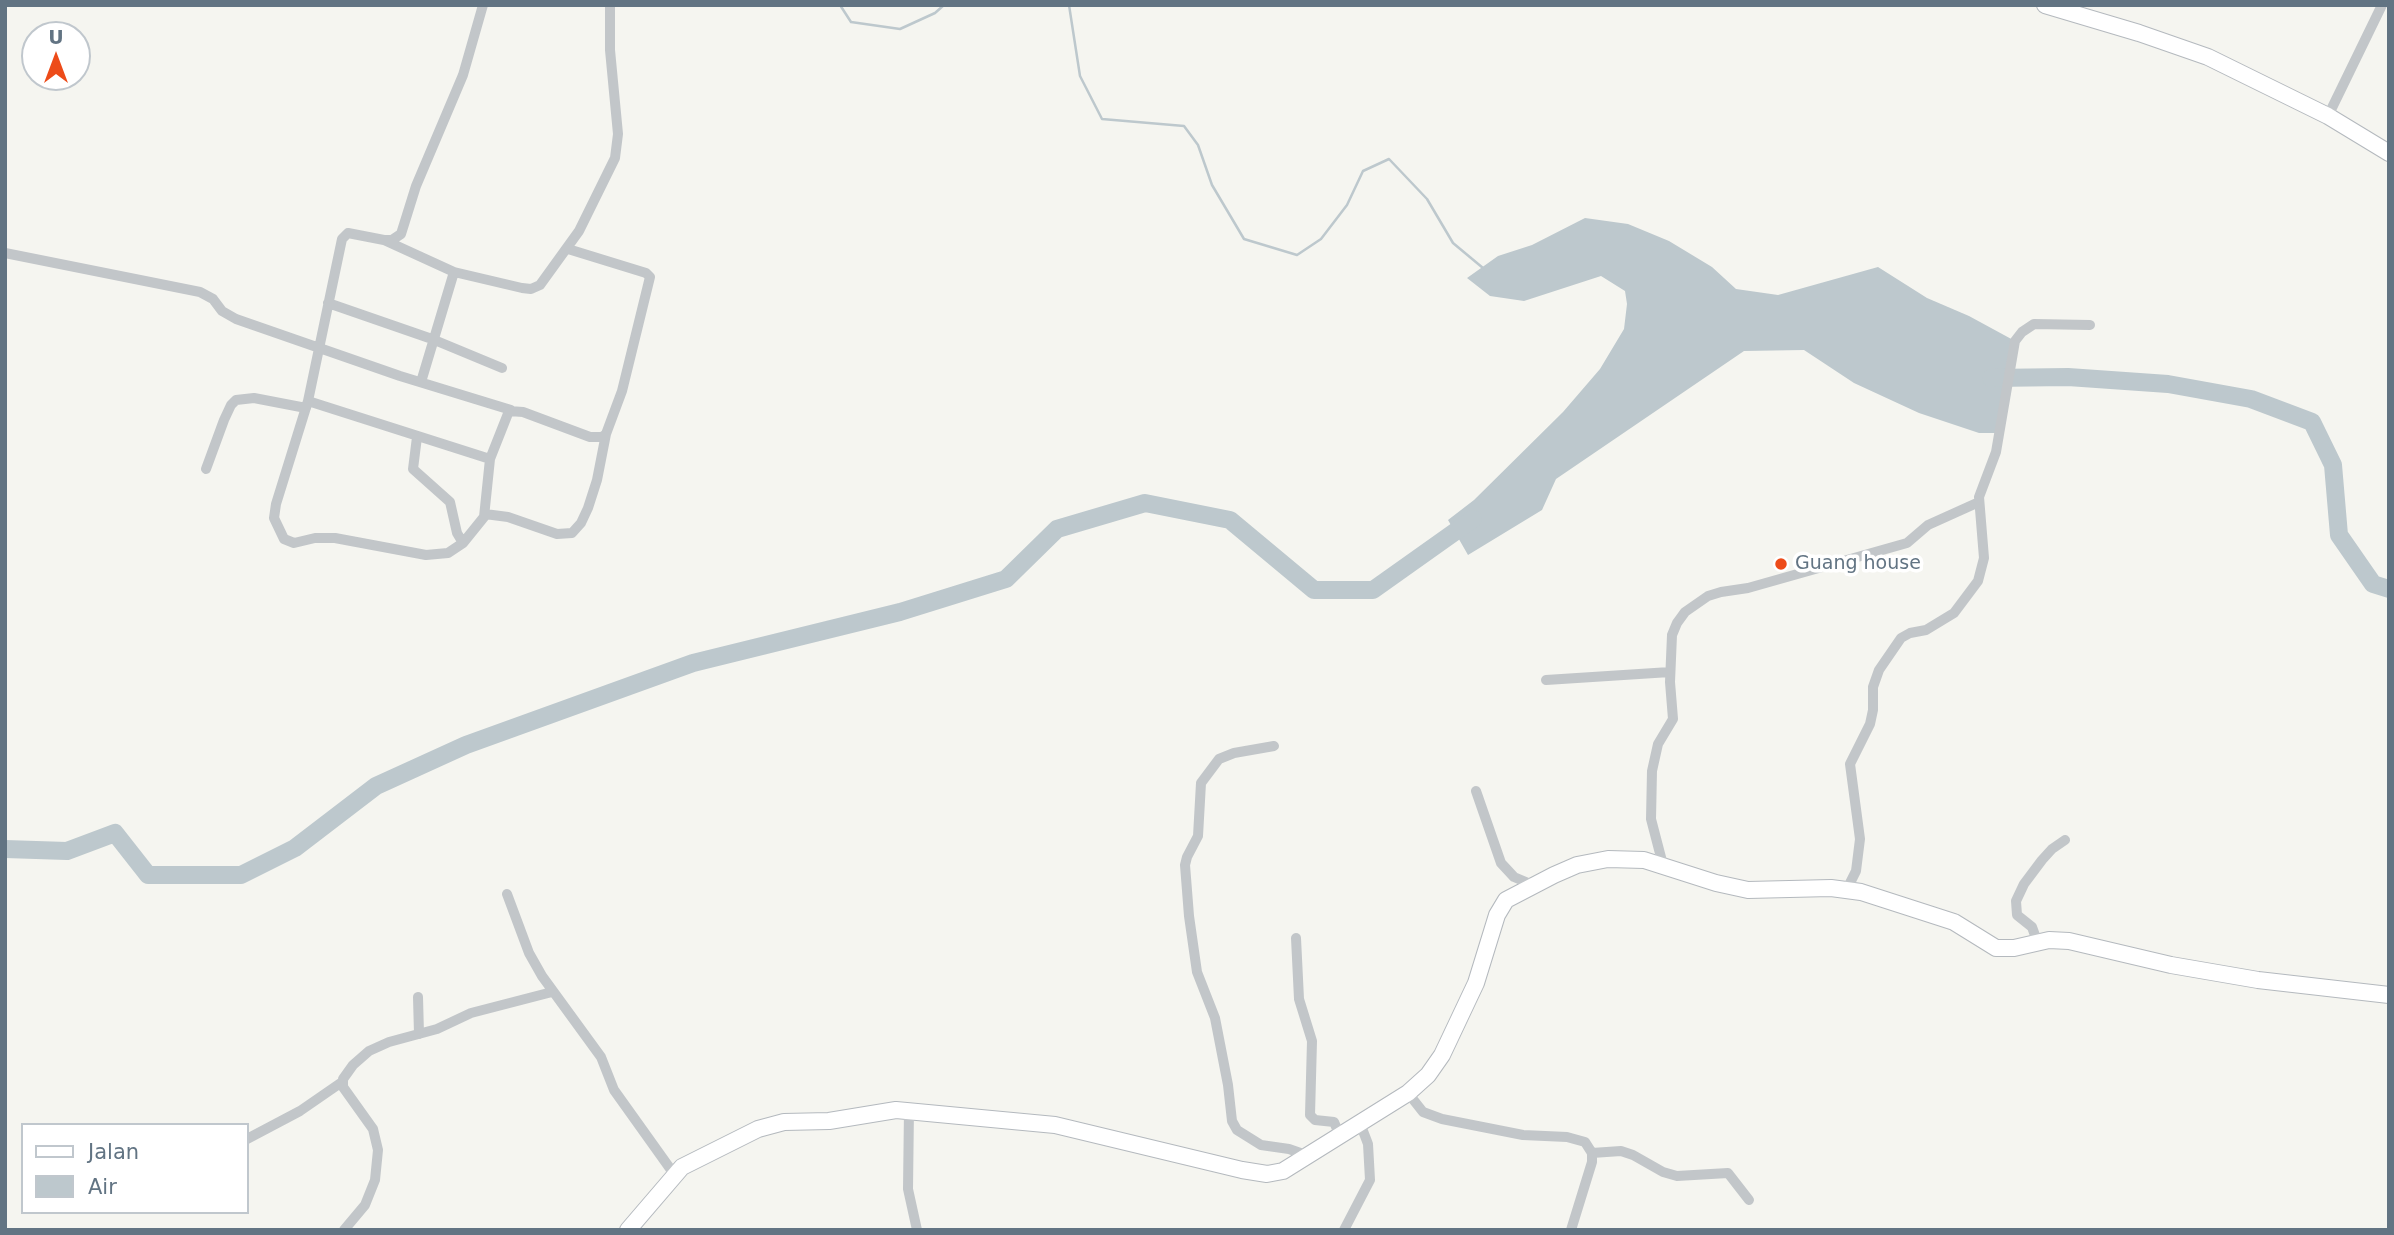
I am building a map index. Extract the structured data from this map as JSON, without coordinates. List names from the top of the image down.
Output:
{
  "places": ["Guang house"],
  "legend": ["Jalan", "Air"],
  "north": "top"
}
